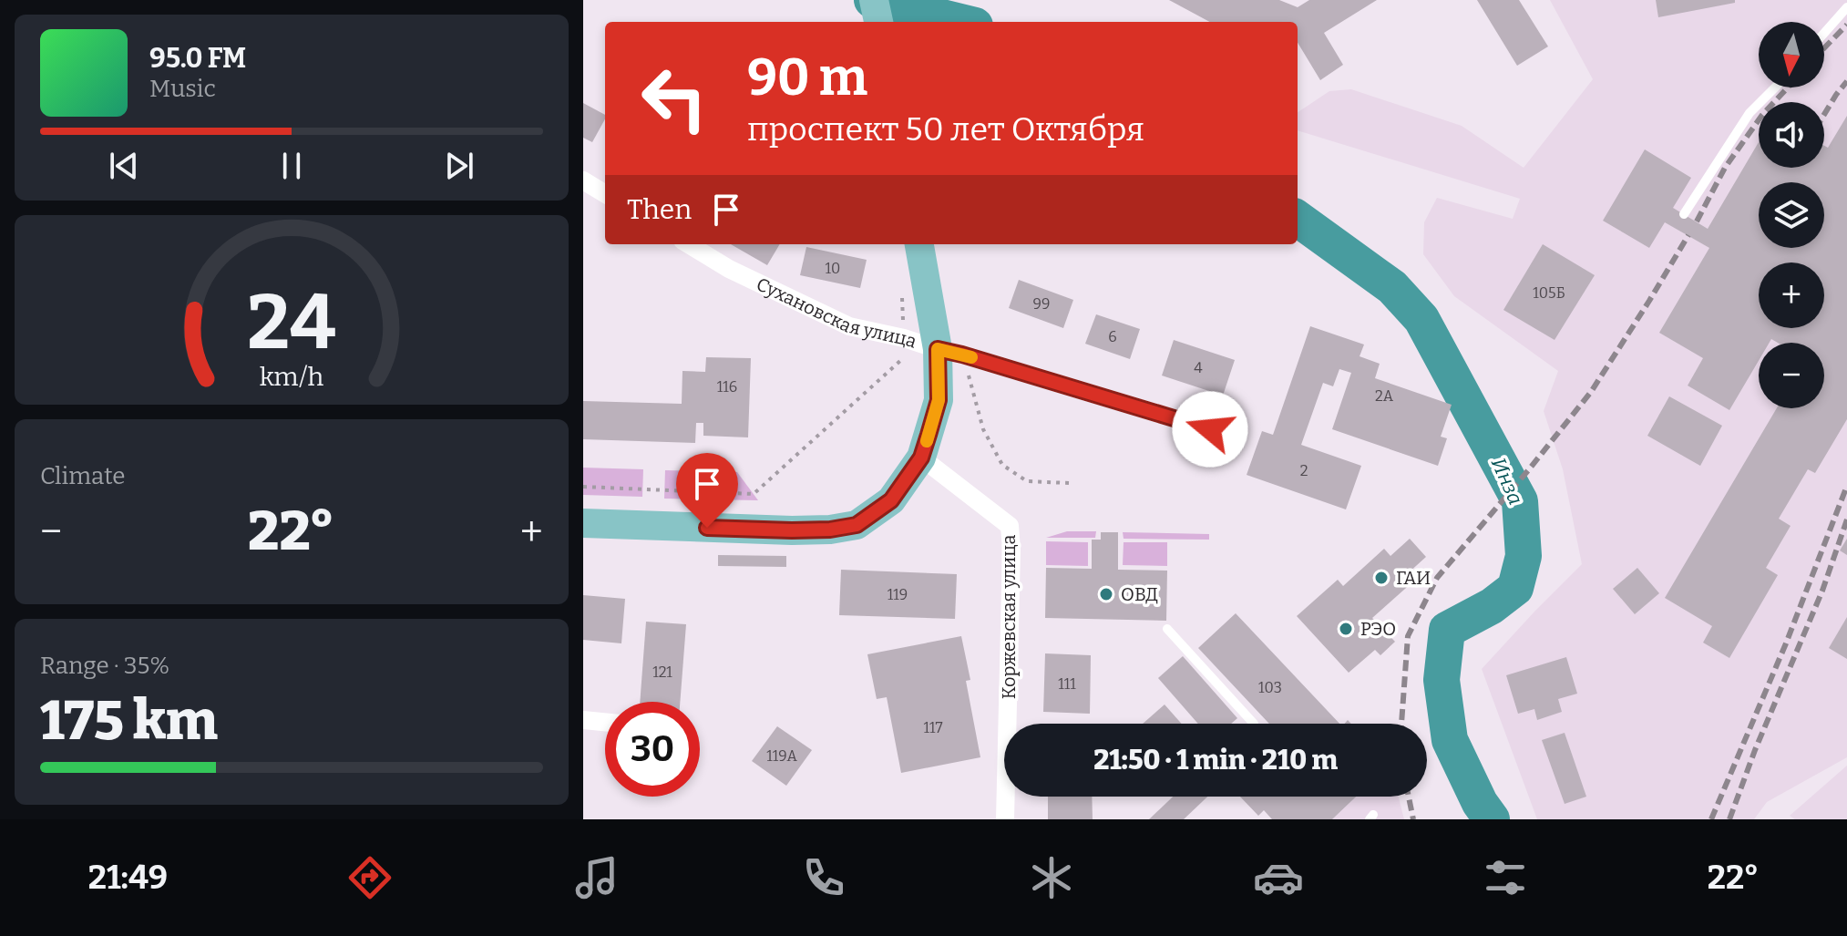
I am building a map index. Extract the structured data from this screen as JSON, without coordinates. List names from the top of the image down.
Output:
{
  "streets": {
    "street": ["Сухановская улица", "Коржевская улица"]
  },
  "water": ["Инза"],
  "places": ["ГАИ", "ОВД", "РЭО"],
  "house_numbers": [
    "10",
    "105Б",
    "99",
    "6",
    "4",
    "116",
    "2А",
    "2",
    "119",
    "121",
    "111",
    "103",
    "117",
    "119А"
  ],
  "north": "bottom",
  "page": {
    "map_buttons": ["+", "−"],
    "turn": ["90 m", "проспект 50 лет Октября"],
    "song": ["95.0 FM", "Music"],
    "then": "Then",
    "tile": [
      "Climate",
      ["Range · 35%", "175 km"]
    ],
    "heat": ["−", "22°", "+"],
    "limit": "30",
    "trip": "21:50 · 1 min · 210 m",
    "tabs": ["21:49", "22°"],
    "gauge": ["24", "km/h"]
  }
}
